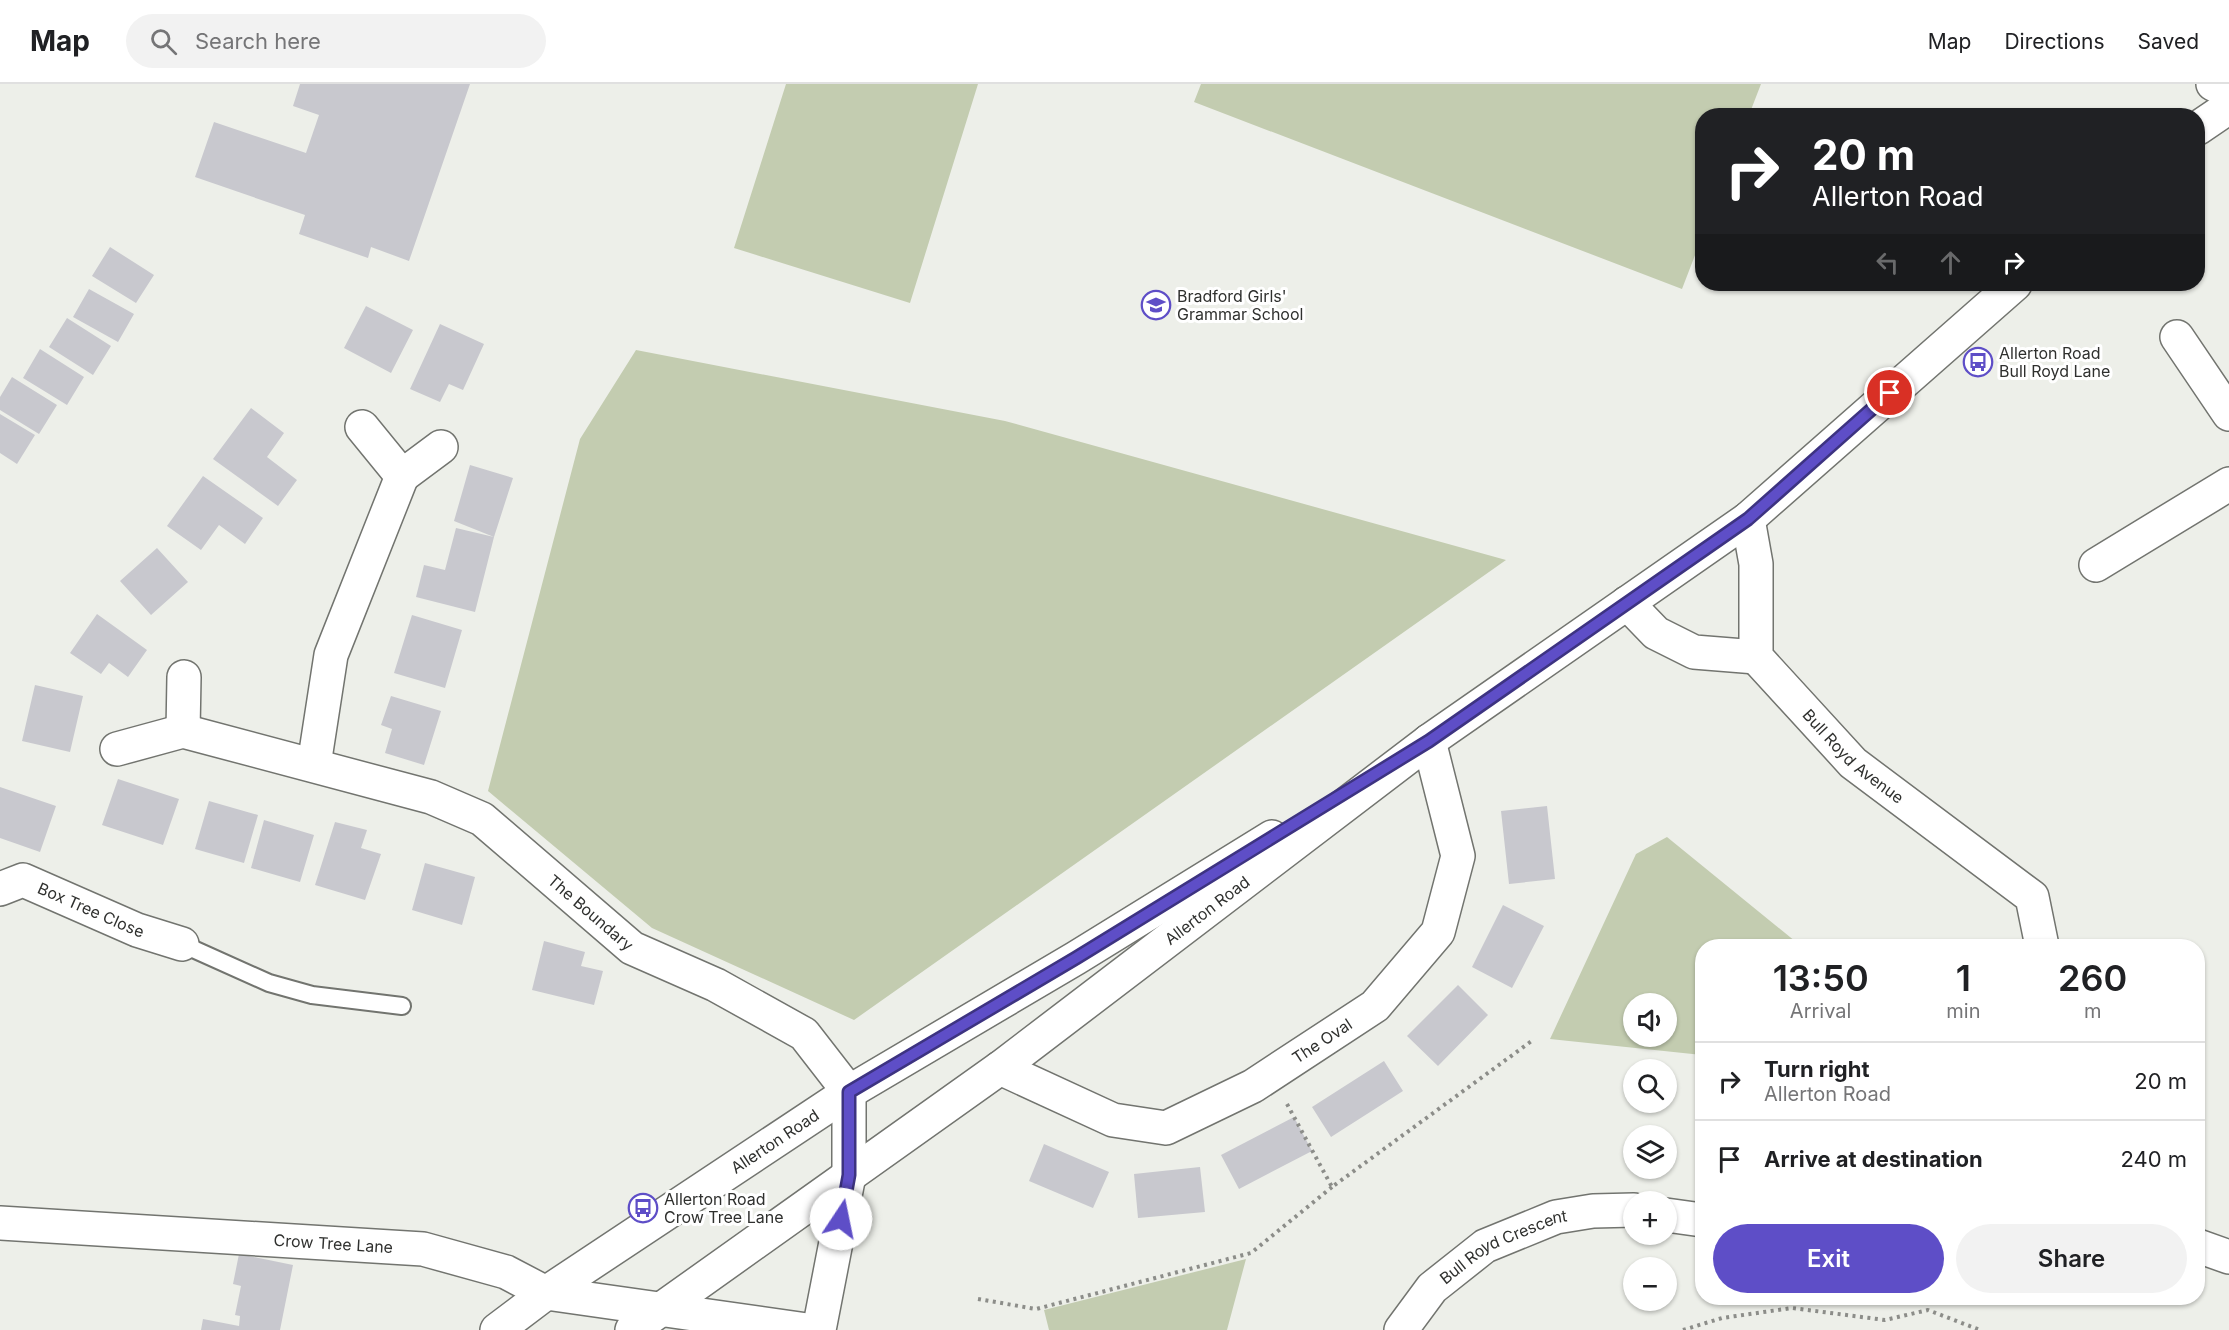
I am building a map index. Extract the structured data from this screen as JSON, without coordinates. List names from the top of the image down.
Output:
{
  "streets": {
    "street": [
      "Bull Royd Avenue",
      "Box Tree Close",
      "Allerton Road",
      "The Boundary",
      "The Oval",
      "Crow Tree Lane",
      "Bull Royd Crescent"
    ]
  },
  "crossings": [
    ["Allerton Road", "The Boundary"],
    ["Allerton Road", "The Oval"],
    ["Allerton Road", "Crow Tree Lane"]
  ],
  "places": {
    "school or university": ["Bradford Girls' Grammar School"],
    "bus stop": ["Allerton Road Bull Royd Lane", "Allerton Road Crow Tree Lane"]
  },
  "page": {
    "header": "Map",
    "search": "Search here",
    "nav": ["Map", "Directions", "Saved"],
    "turn": ["20 m", "Allerton Road"],
    "eta": [
      "13:50",
      "Arrival",
      "1",
      "min",
      "260",
      "m"
    ],
    "map_buttons": ["+", "−"],
    "list": [
      {
        "name": "Turn right",
        "note": "Allerton Road",
        "value": "20 m"
      },
      {
        "name": "Arrive at destination",
        "value": "240 m"
      }
    ],
    "buttons": ["Exit", "Share"]
  }
}
